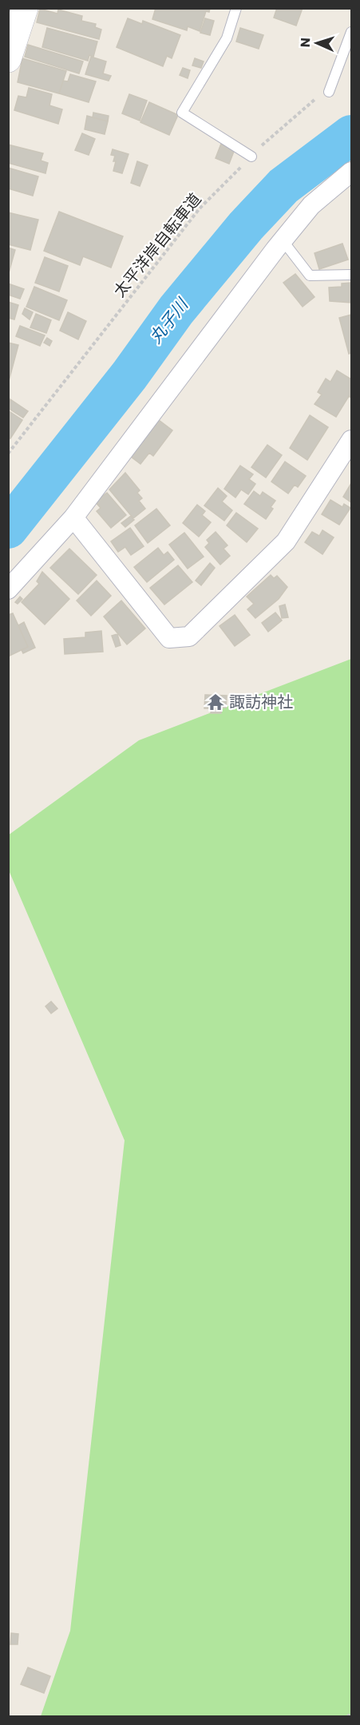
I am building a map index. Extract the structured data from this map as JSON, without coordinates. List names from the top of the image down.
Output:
{
  "streets": {
    "path": ["太平洋岸自転車道"]
  },
  "water": ["丸子川"],
  "places": {
    "temple": ["諏訪神社"]
  },
  "north": "left"
}
